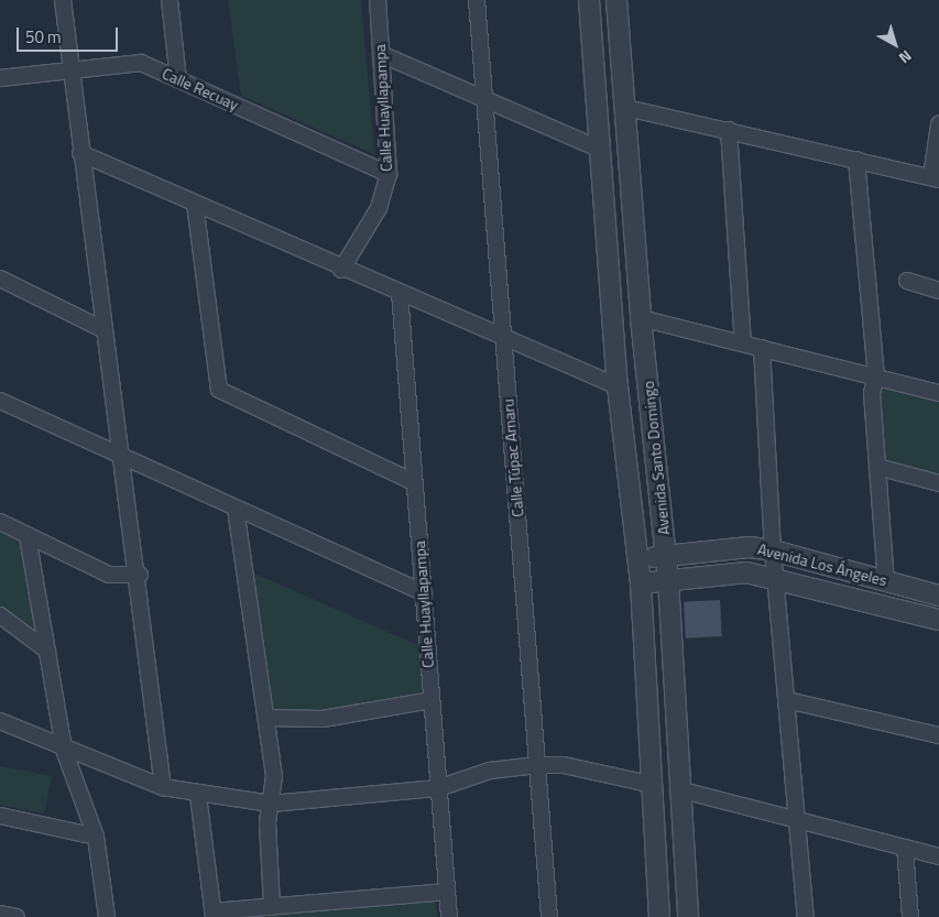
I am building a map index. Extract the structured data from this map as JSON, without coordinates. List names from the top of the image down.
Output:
{
  "streets": {
    "street": [
      "Calle Recuay",
      "Calle Huayllapampa",
      "Calle Túpac Amaru",
      "Avenida Santo Domingo",
      "Avenida Los Ángeles"
    ]
  },
  "crossings": [
    ["Calle Recuay", "Calle Huayllapampa"],
    ["Avenida Santo Domingo", "Avenida Los Ángeles"]
  ],
  "scale_bar": "50 m",
  "north": "bottom right"
}
